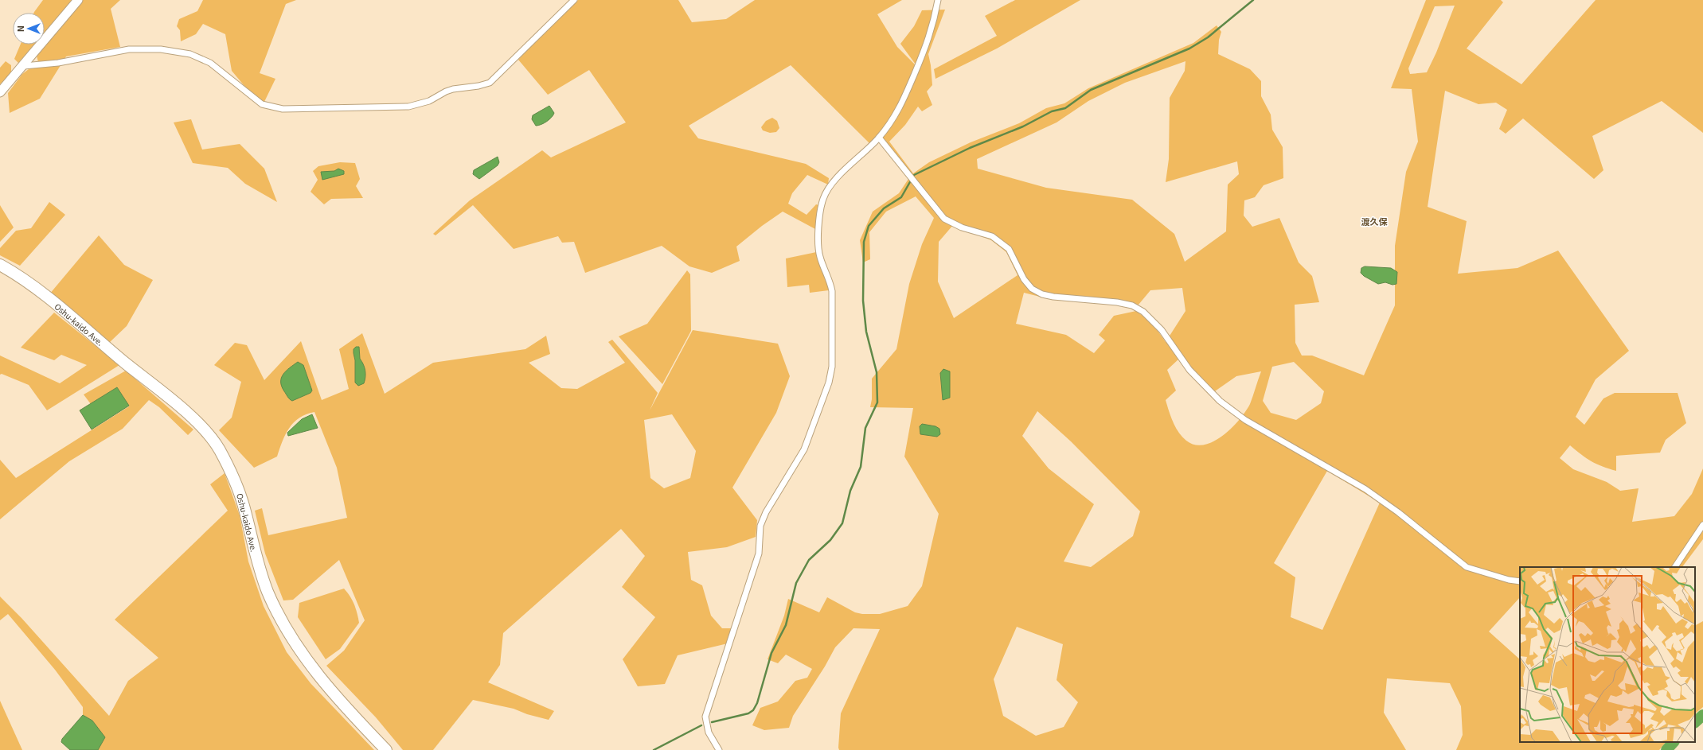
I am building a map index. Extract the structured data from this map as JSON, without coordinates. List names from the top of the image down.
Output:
{
  "streets": {
    "highway": ["Oshu-kaido Ave."]
  },
  "districts": ["渡久保"],
  "north": "left"
}
